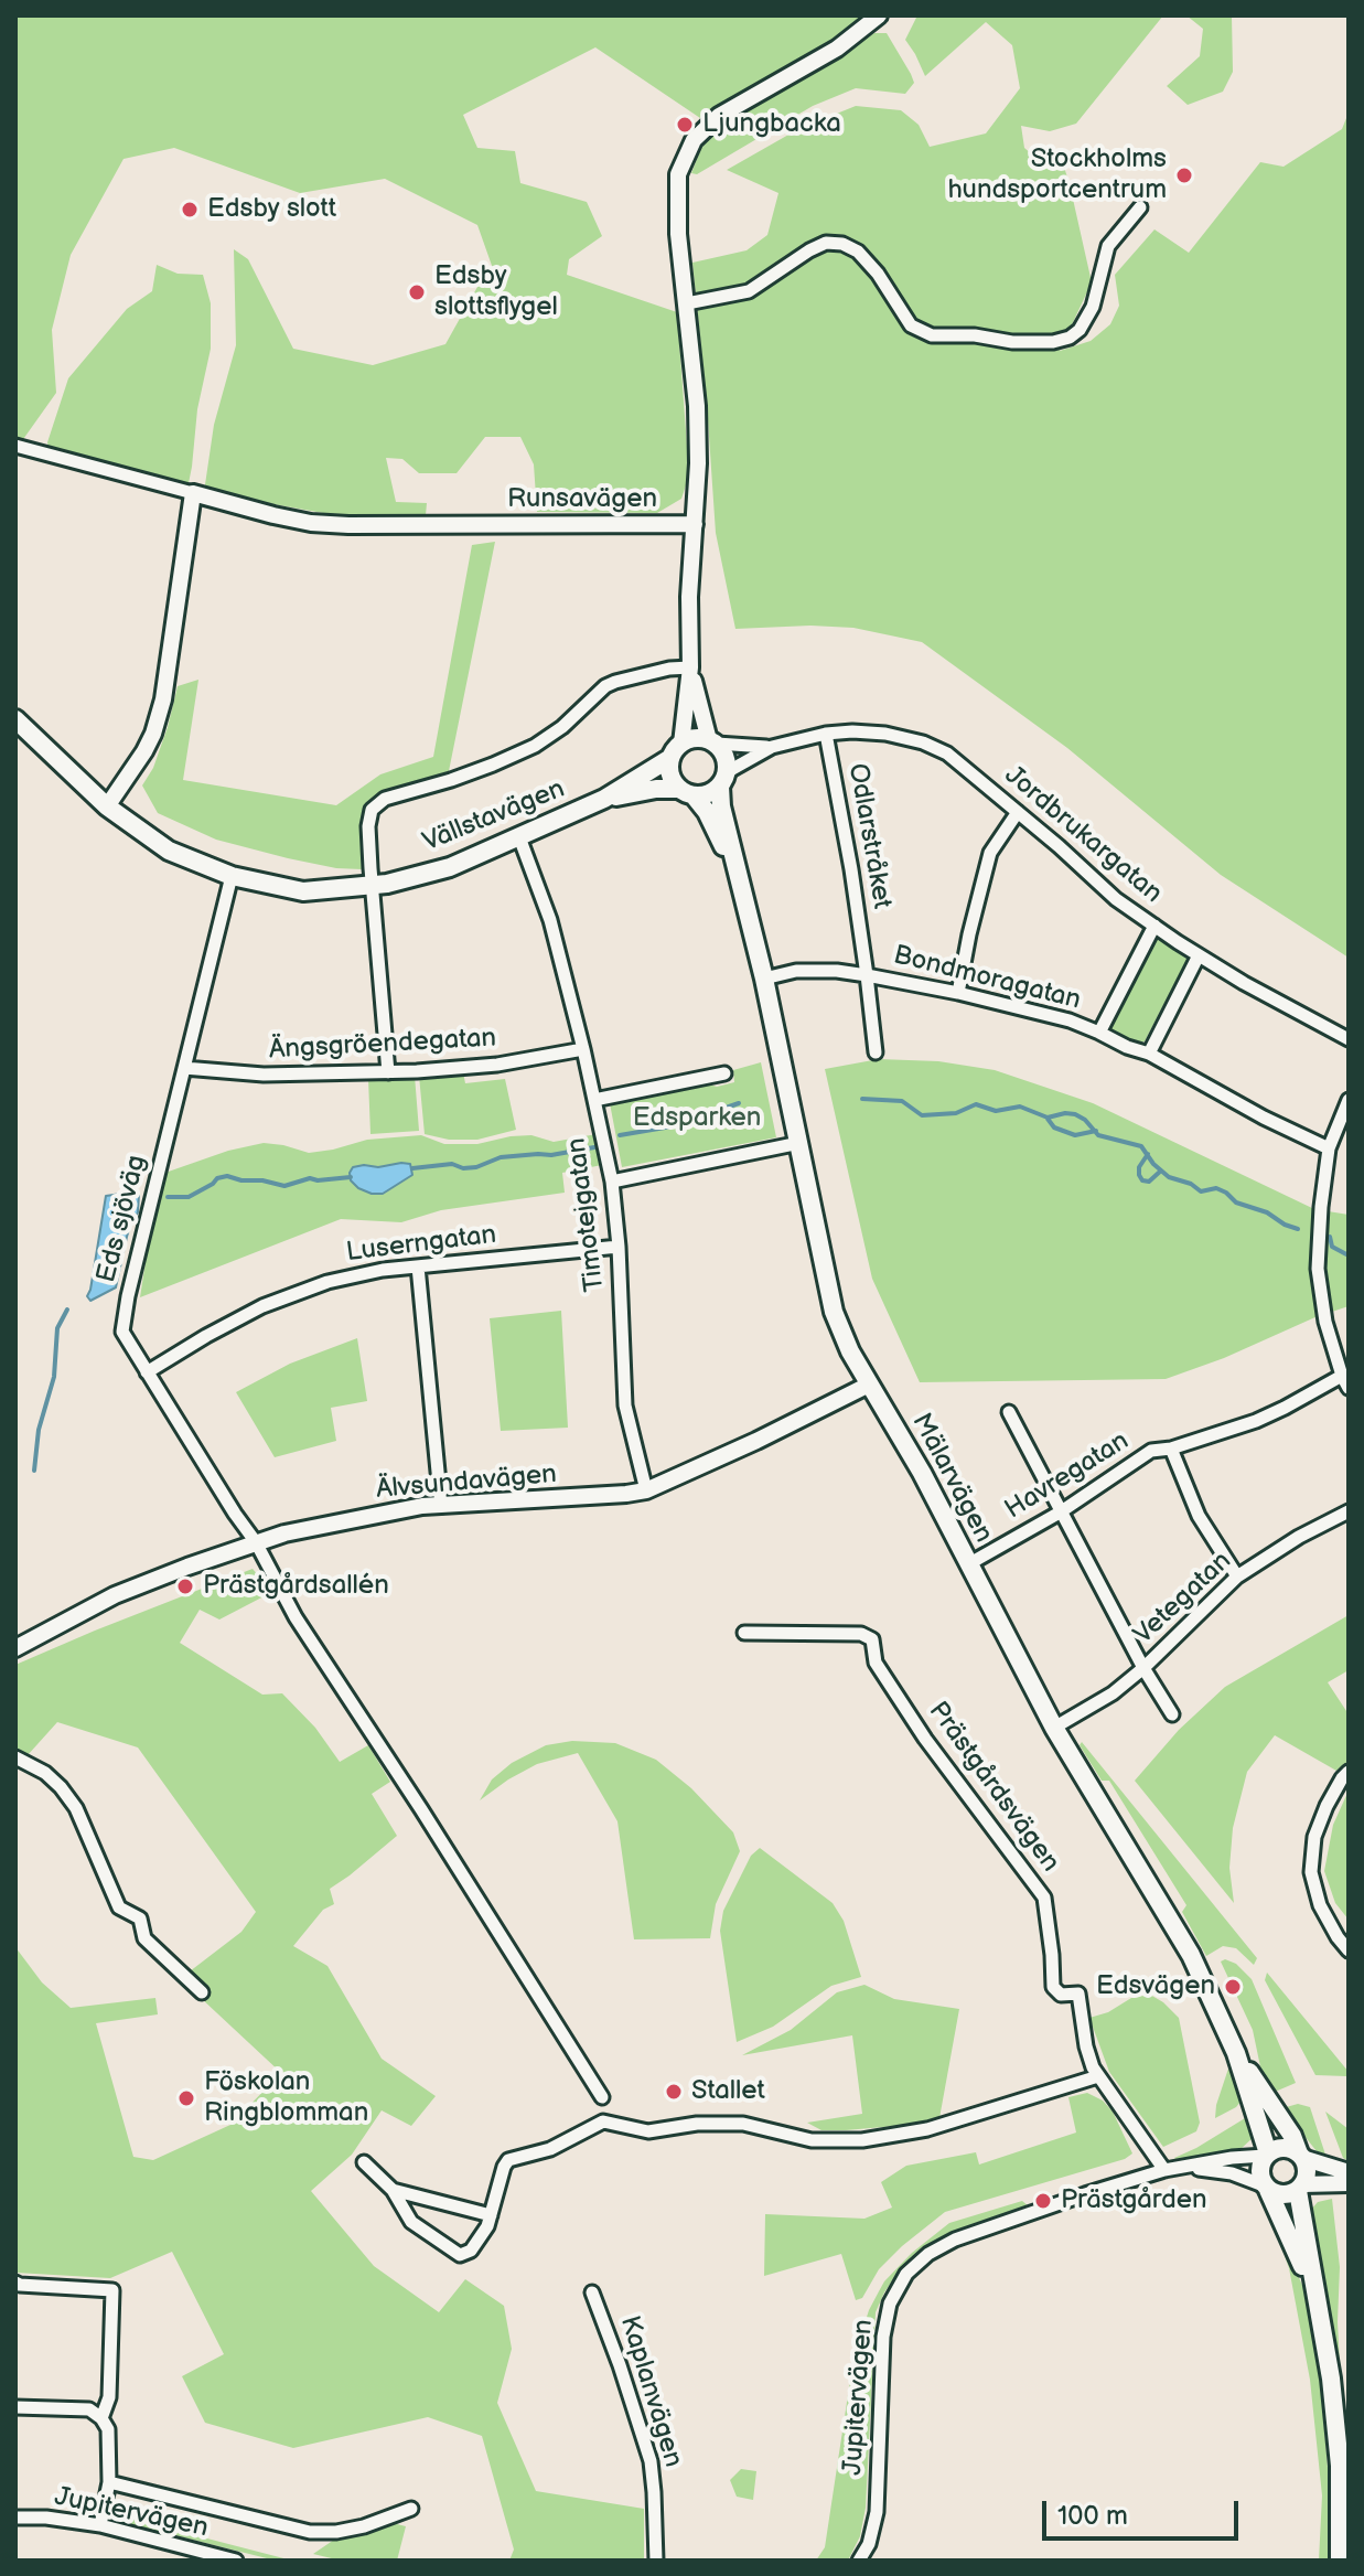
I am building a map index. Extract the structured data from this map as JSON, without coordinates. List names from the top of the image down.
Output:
{
  "streets": {
    "main road": ["Vällstavägen", "Mälarvägen"],
    "street": [
      "Runsavägen",
      "Jordbrukargatan",
      "Odlarstråket",
      "Bondmoragatan",
      "Ängsgröendegatan",
      "Timotejgatan",
      "Eds sjöväg",
      "Luserngatan",
      "Havregatan",
      "Älvsundavägen",
      "Vetegatan",
      "Prästgårdsvägen",
      "Kaplanvägen",
      "Jupitervägen"
    ]
  },
  "crossings": [
    ["Vällstavägen", "Jordbrukargatan"],
    ["Vällstavägen", "Timotejgatan"],
    ["Vällstavägen", "Eds sjöväg"],
    ["Vällstavägen", "Mälarvägen"],
    ["Jordbrukargatan", "Odlarstråket"],
    ["Jordbrukargatan", "Mälarvägen"],
    ["Odlarstråket", "Bondmoragatan"],
    ["Bondmoragatan", "Mälarvägen"],
    ["Ängsgröendegatan", "Timotejgatan"],
    ["Ängsgröendegatan", "Eds sjöväg"],
    ["Timotejgatan", "Luserngatan"],
    ["Timotejgatan", "Älvsundavägen"],
    ["Eds sjöväg", "Luserngatan"],
    ["Eds sjöväg", "Älvsundavägen"],
    ["Havregatan", "Mälarvägen"],
    ["Mälarvägen", "Älvsundavägen"],
    ["Mälarvägen", "Vetegatan"],
    ["Mälarvägen", "Jupitervägen"],
    ["Prästgårdsvägen", "Jupitervägen"]
  ],
  "parks": ["Edsparken"],
  "places": [
    "Ljungbacka",
    "Stockholms hundsportcentrum",
    "Edsby slott",
    "Edsby slottsflygel",
    "Prästgårdsallén",
    "Edsvägen",
    "Stallet",
    "Föskolan Ringblomman",
    "Prästgården"
  ],
  "scale_bar": "100 m"
}
